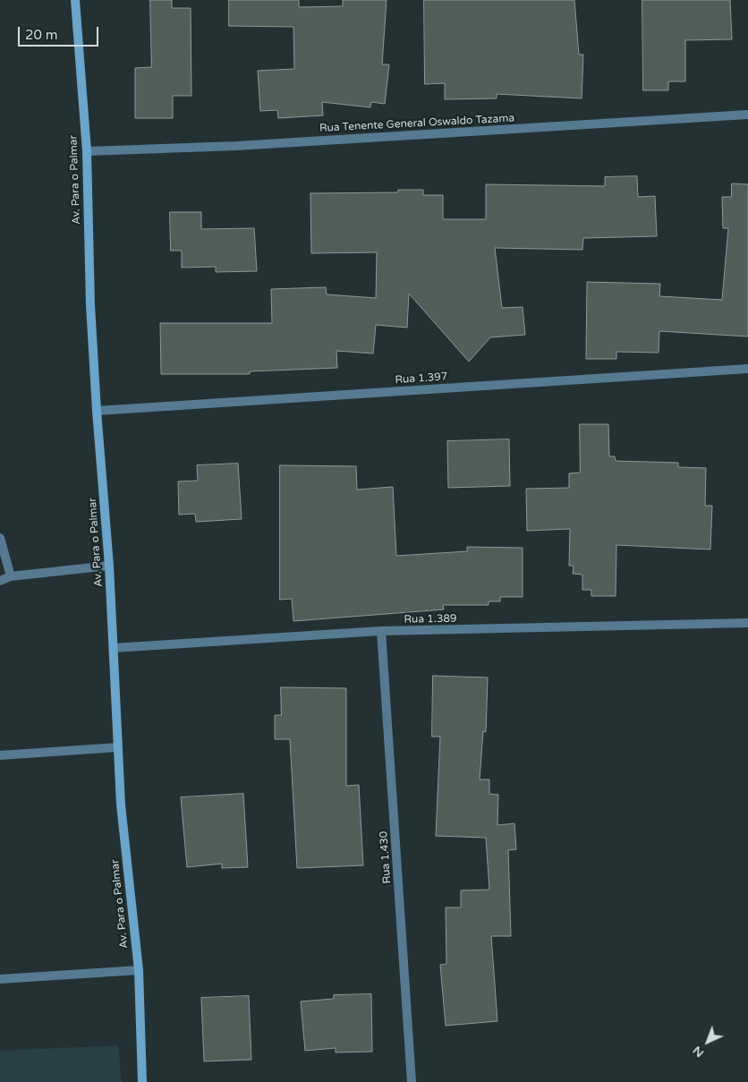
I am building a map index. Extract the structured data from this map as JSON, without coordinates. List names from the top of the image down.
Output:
{
  "streets": {
    "main road": ["Av. Para o Palmar"],
    "street": [
      "Rua Tenente General Oswaldo Tazama",
      "Rua 1.397",
      "Rua 1.389",
      "Rua 1.430"
    ]
  },
  "crossings": [
    ["Rua Tenente General Oswaldo Tazama", "Av. Para o Palmar"],
    ["Av. Para o Palmar", "Rua 1.397"],
    ["Av. Para o Palmar", "Rua 1.389"],
    ["Rua 1.389", "Rua 1.430"]
  ],
  "scale_bar": "20 m",
  "north": "bottom left"
}
